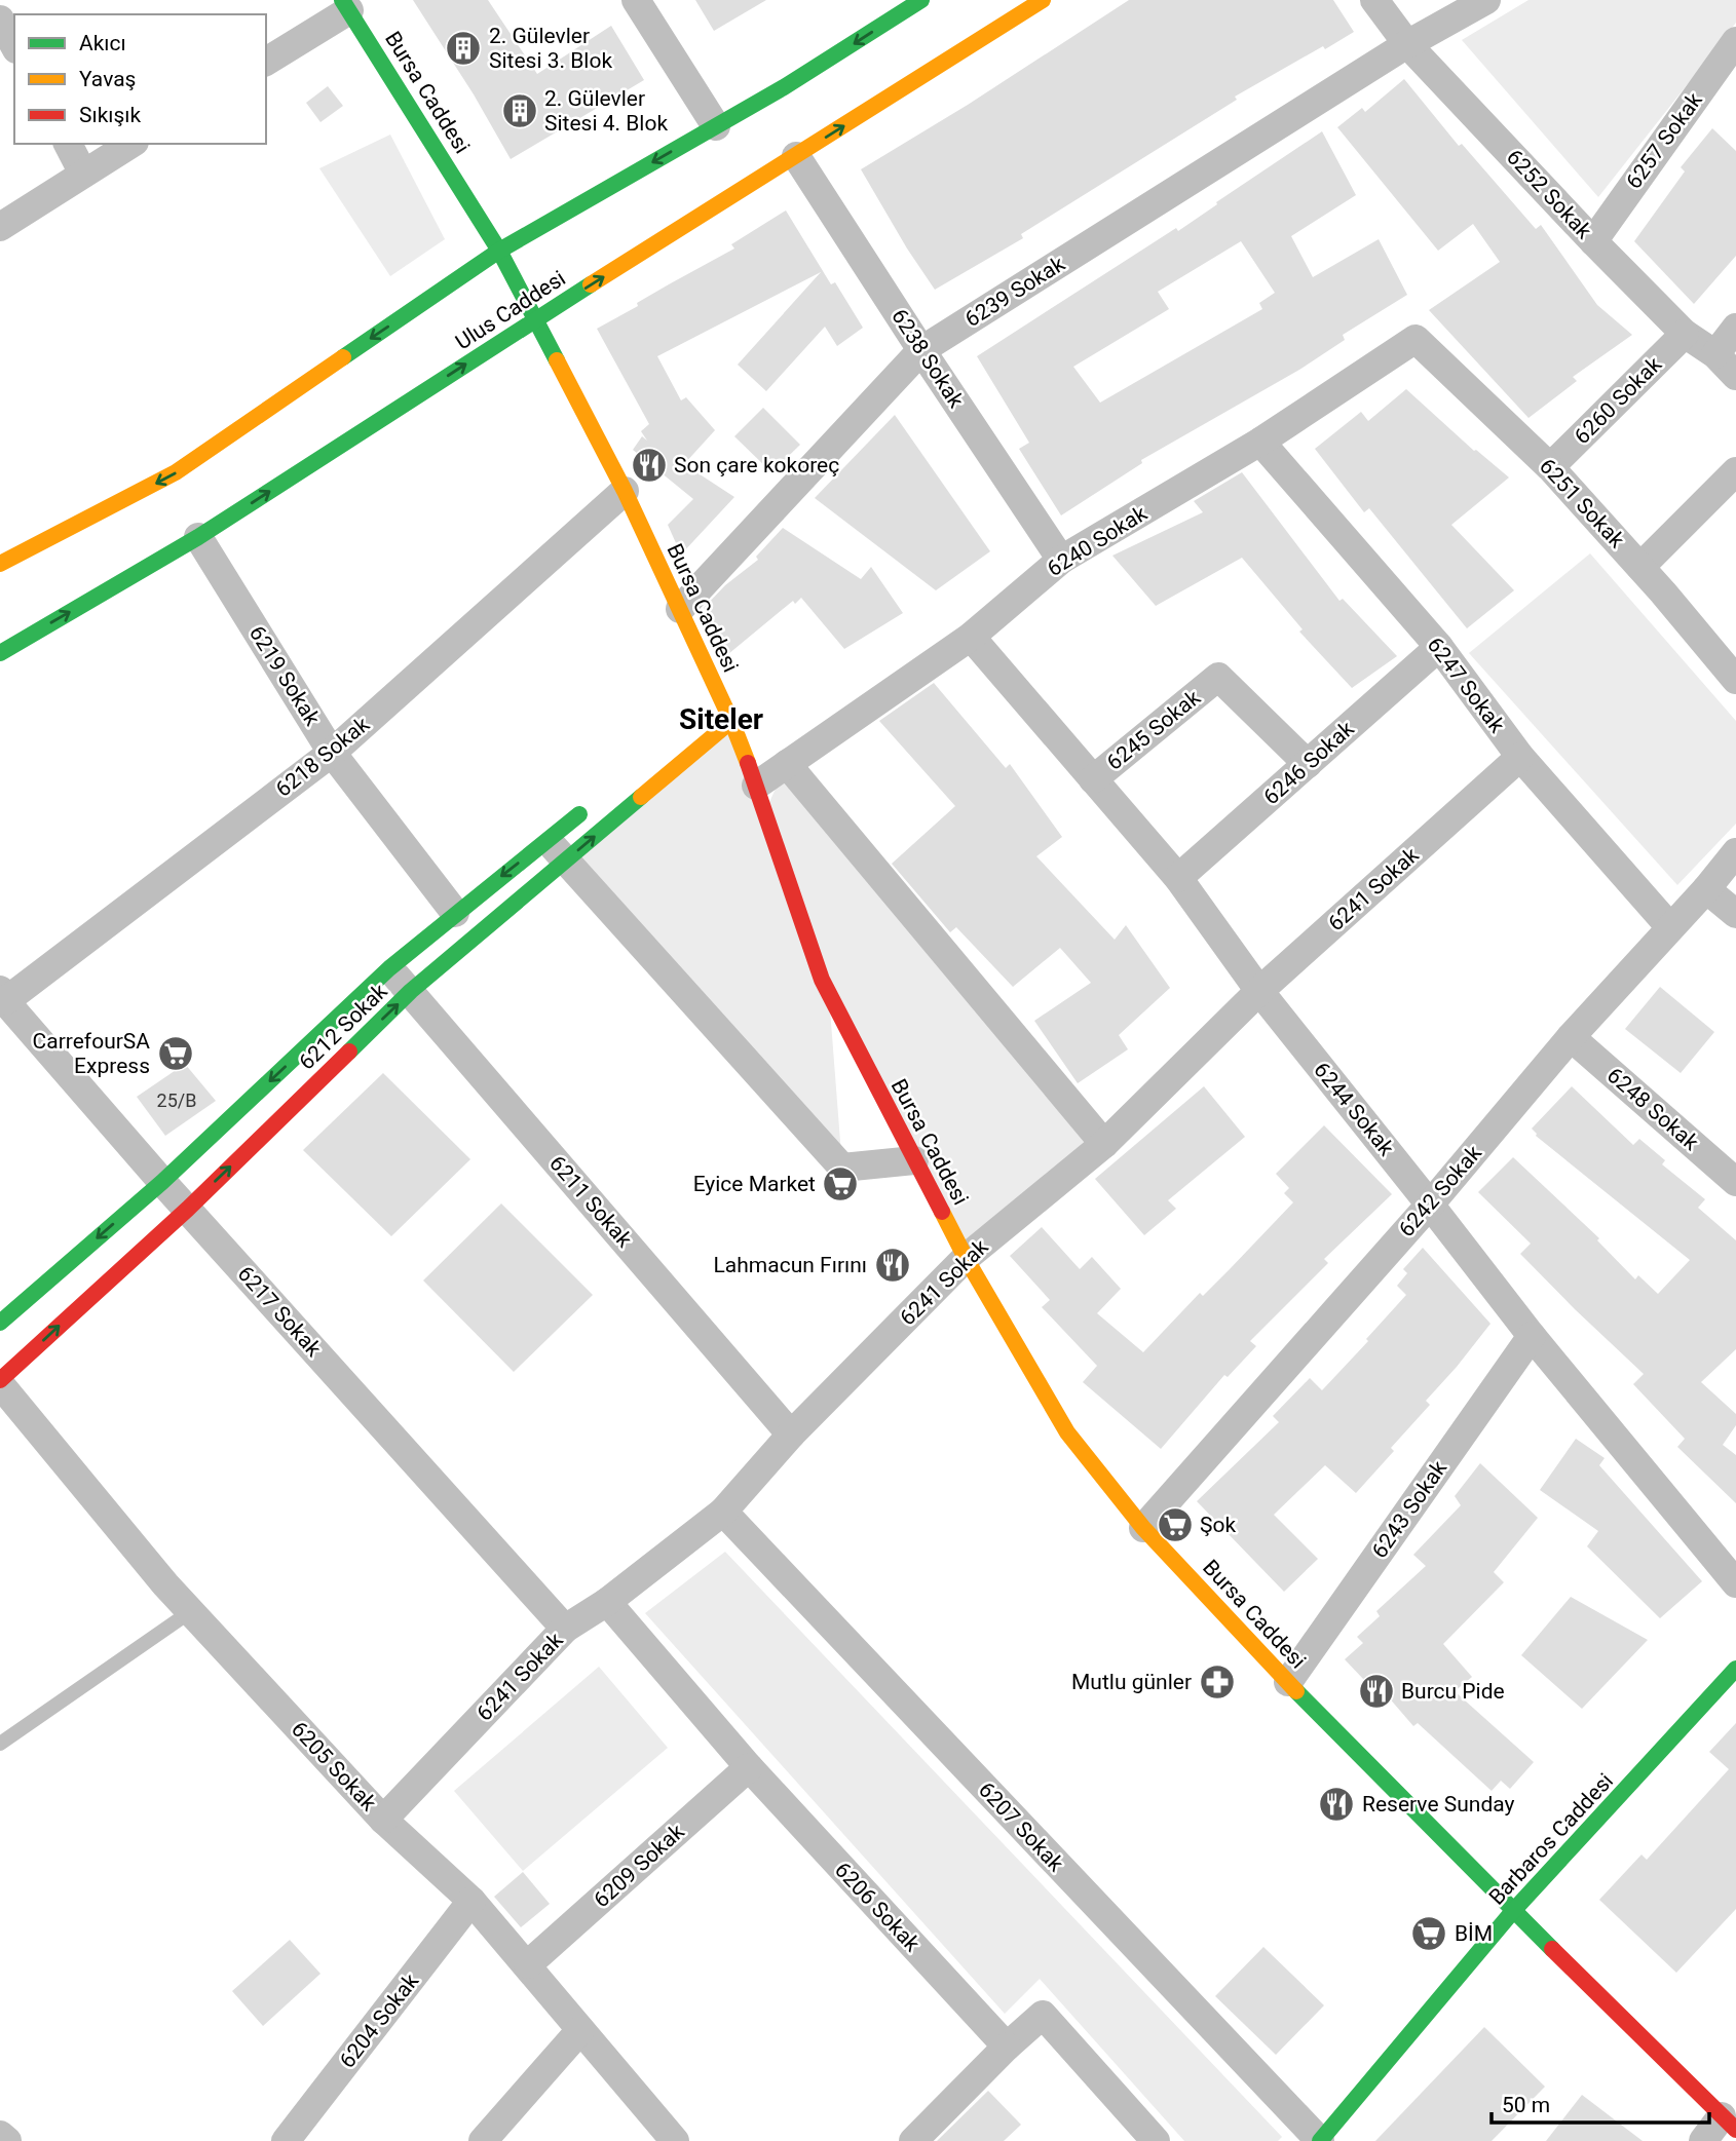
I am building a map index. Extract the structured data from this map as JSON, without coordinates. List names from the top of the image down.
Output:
{
  "streets": {
    "main road": [
      "Bursa Caddesi",
      "Ulus Caddesi",
      "6212 Sokak",
      "Barbaros Caddesi"
    ],
    "street": [
      "6257 Sokak",
      "6252 Sokak",
      "6239 Sokak",
      "6238 Sokak",
      "6260 Sokak",
      "6251 Sokak",
      "6240 Sokak",
      "6219 Sokak",
      "6247 Sokak",
      "6245 Sokak",
      "6218 Sokak",
      "6246 Sokak",
      "6241 Sokak",
      "6244 Sokak",
      "6248 Sokak",
      "6242 Sokak",
      "6211 Sokak",
      "6217 Sokak",
      "6243 Sokak",
      "6205 Sokak",
      "6207 Sokak",
      "6209 Sokak",
      "6206 Sokak",
      "6204 Sokak"
    ]
  },
  "crossings": [
    ["Bursa Caddesi", "6239 Sokak"],
    ["Bursa Caddesi", "Ulus Caddesi"],
    ["Bursa Caddesi", "6240 Sokak"],
    ["Bursa Caddesi", "6218 Sokak"],
    ["Bursa Caddesi", "6241 Sokak"],
    ["Bursa Caddesi", "6212 Sokak"],
    ["Bursa Caddesi", "6242 Sokak"],
    ["Bursa Caddesi", "6243 Sokak"],
    ["Bursa Caddesi", "Barbaros Caddesi"],
    ["6257 Sokak", "6252 Sokak"],
    ["6252 Sokak", "6239 Sokak"],
    ["6252 Sokak", "6260 Sokak"],
    ["6239 Sokak", "6238 Sokak"],
    ["Ulus Caddesi", "6238 Sokak"],
    ["Ulus Caddesi", "6219 Sokak"],
    ["6238 Sokak", "6240 Sokak"],
    ["6260 Sokak", "6251 Sokak"],
    ["6251 Sokak", "6240 Sokak"],
    ["6240 Sokak", "6247 Sokak"],
    ["6240 Sokak", "6244 Sokak"],
    ["6219 Sokak", "6218 Sokak"],
    ["6219 Sokak", "6212 Sokak"],
    ["6247 Sokak", "6246 Sokak"],
    ["6247 Sokak", "6241 Sokak"],
    ["6247 Sokak", "6242 Sokak"],
    ["6245 Sokak", "6246 Sokak"],
    ["6245 Sokak", "6244 Sokak"],
    ["6218 Sokak", "6217 Sokak"],
    ["6246 Sokak", "6244 Sokak"],
    ["6241 Sokak", "6244 Sokak"],
    ["6241 Sokak", "6211 Sokak"],
    ["6241 Sokak", "6217 Sokak"],
    ["6241 Sokak", "6205 Sokak"],
    ["6241 Sokak", "6207 Sokak"],
    ["6241 Sokak", "6206 Sokak"],
    ["6212 Sokak", "6211 Sokak"],
    ["6212 Sokak", "6217 Sokak"],
    ["6212 Sokak", "6205 Sokak"],
    ["6244 Sokak", "6242 Sokak"],
    ["6244 Sokak", "6243 Sokak"],
    ["6248 Sokak", "6242 Sokak"],
    ["6205 Sokak", "6209 Sokak"],
    ["6205 Sokak", "6204 Sokak"],
    ["6207 Sokak", "Barbaros Caddesi"],
    ["6209 Sokak", "6206 Sokak"]
  ],
  "districts": ["Siteler"],
  "places": {
    "building": ["2. Gülevler Sitesi 3. Blok", "2. Gülevler Sitesi 4. Blok"],
    "restaurant": [
      "Son çare kokoreç",
      "Lahmacun Fırını",
      "Burcu Pide",
      "Reserve Sunday"
    ],
    "supermarket": [
      "CarrefourSA Express",
      "Eyice Market",
      "Şok",
      "BİM"
    ],
    "pharmacy": ["Mutlu günler"]
  },
  "house_numbers": ["25/B"],
  "legend": ["Akıcı", "Yavaş", "Sıkışık"],
  "scale_bar": "50 m"
}
